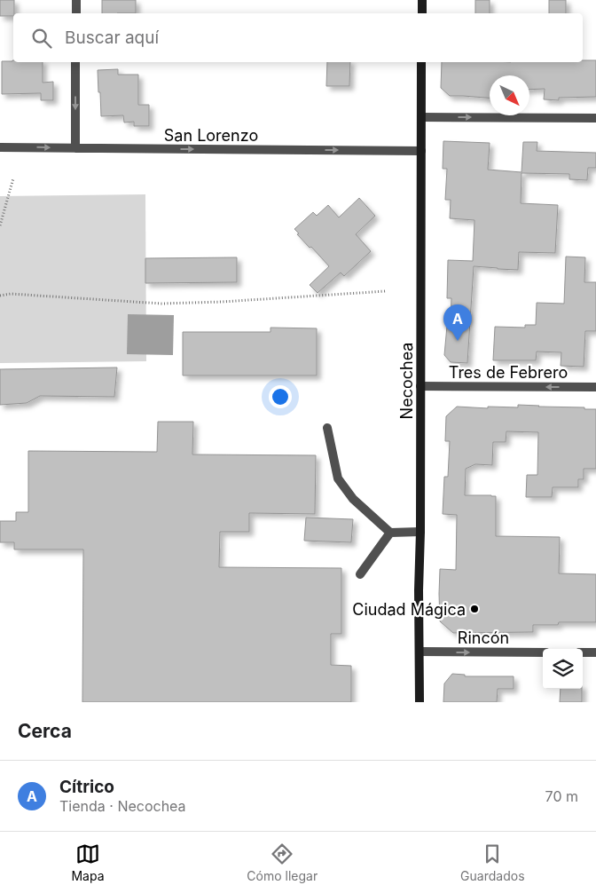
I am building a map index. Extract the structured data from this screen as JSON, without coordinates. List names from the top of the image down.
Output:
{
  "streets": {
    "main road": ["Necochea"],
    "street": ["San Lorenzo", "Tres de Febrero", "Rincón"]
  },
  "crossings": [
    ["San Lorenzo", "Necochea"],
    ["Tres de Febrero", "Necochea"],
    ["Necochea", "Rincón"]
  ],
  "one_way": ["San Lorenzo", "Tres de Febrero", "Rincón"],
  "places": ["Ciudad Mágica"],
  "north": "bottom right",
  "page": {
    "search": "Buscar aquí",
    "pins": "A",
    "heading": "Cerca",
    "list": [
      {
        "mark": "A",
        "name": "Cítrico",
        "note": "Tienda · Necochea",
        "value": "70 m"
      }
    ],
    "nav": ["Mapa", "Cómo llegar", "Guardados"]
  }
}
